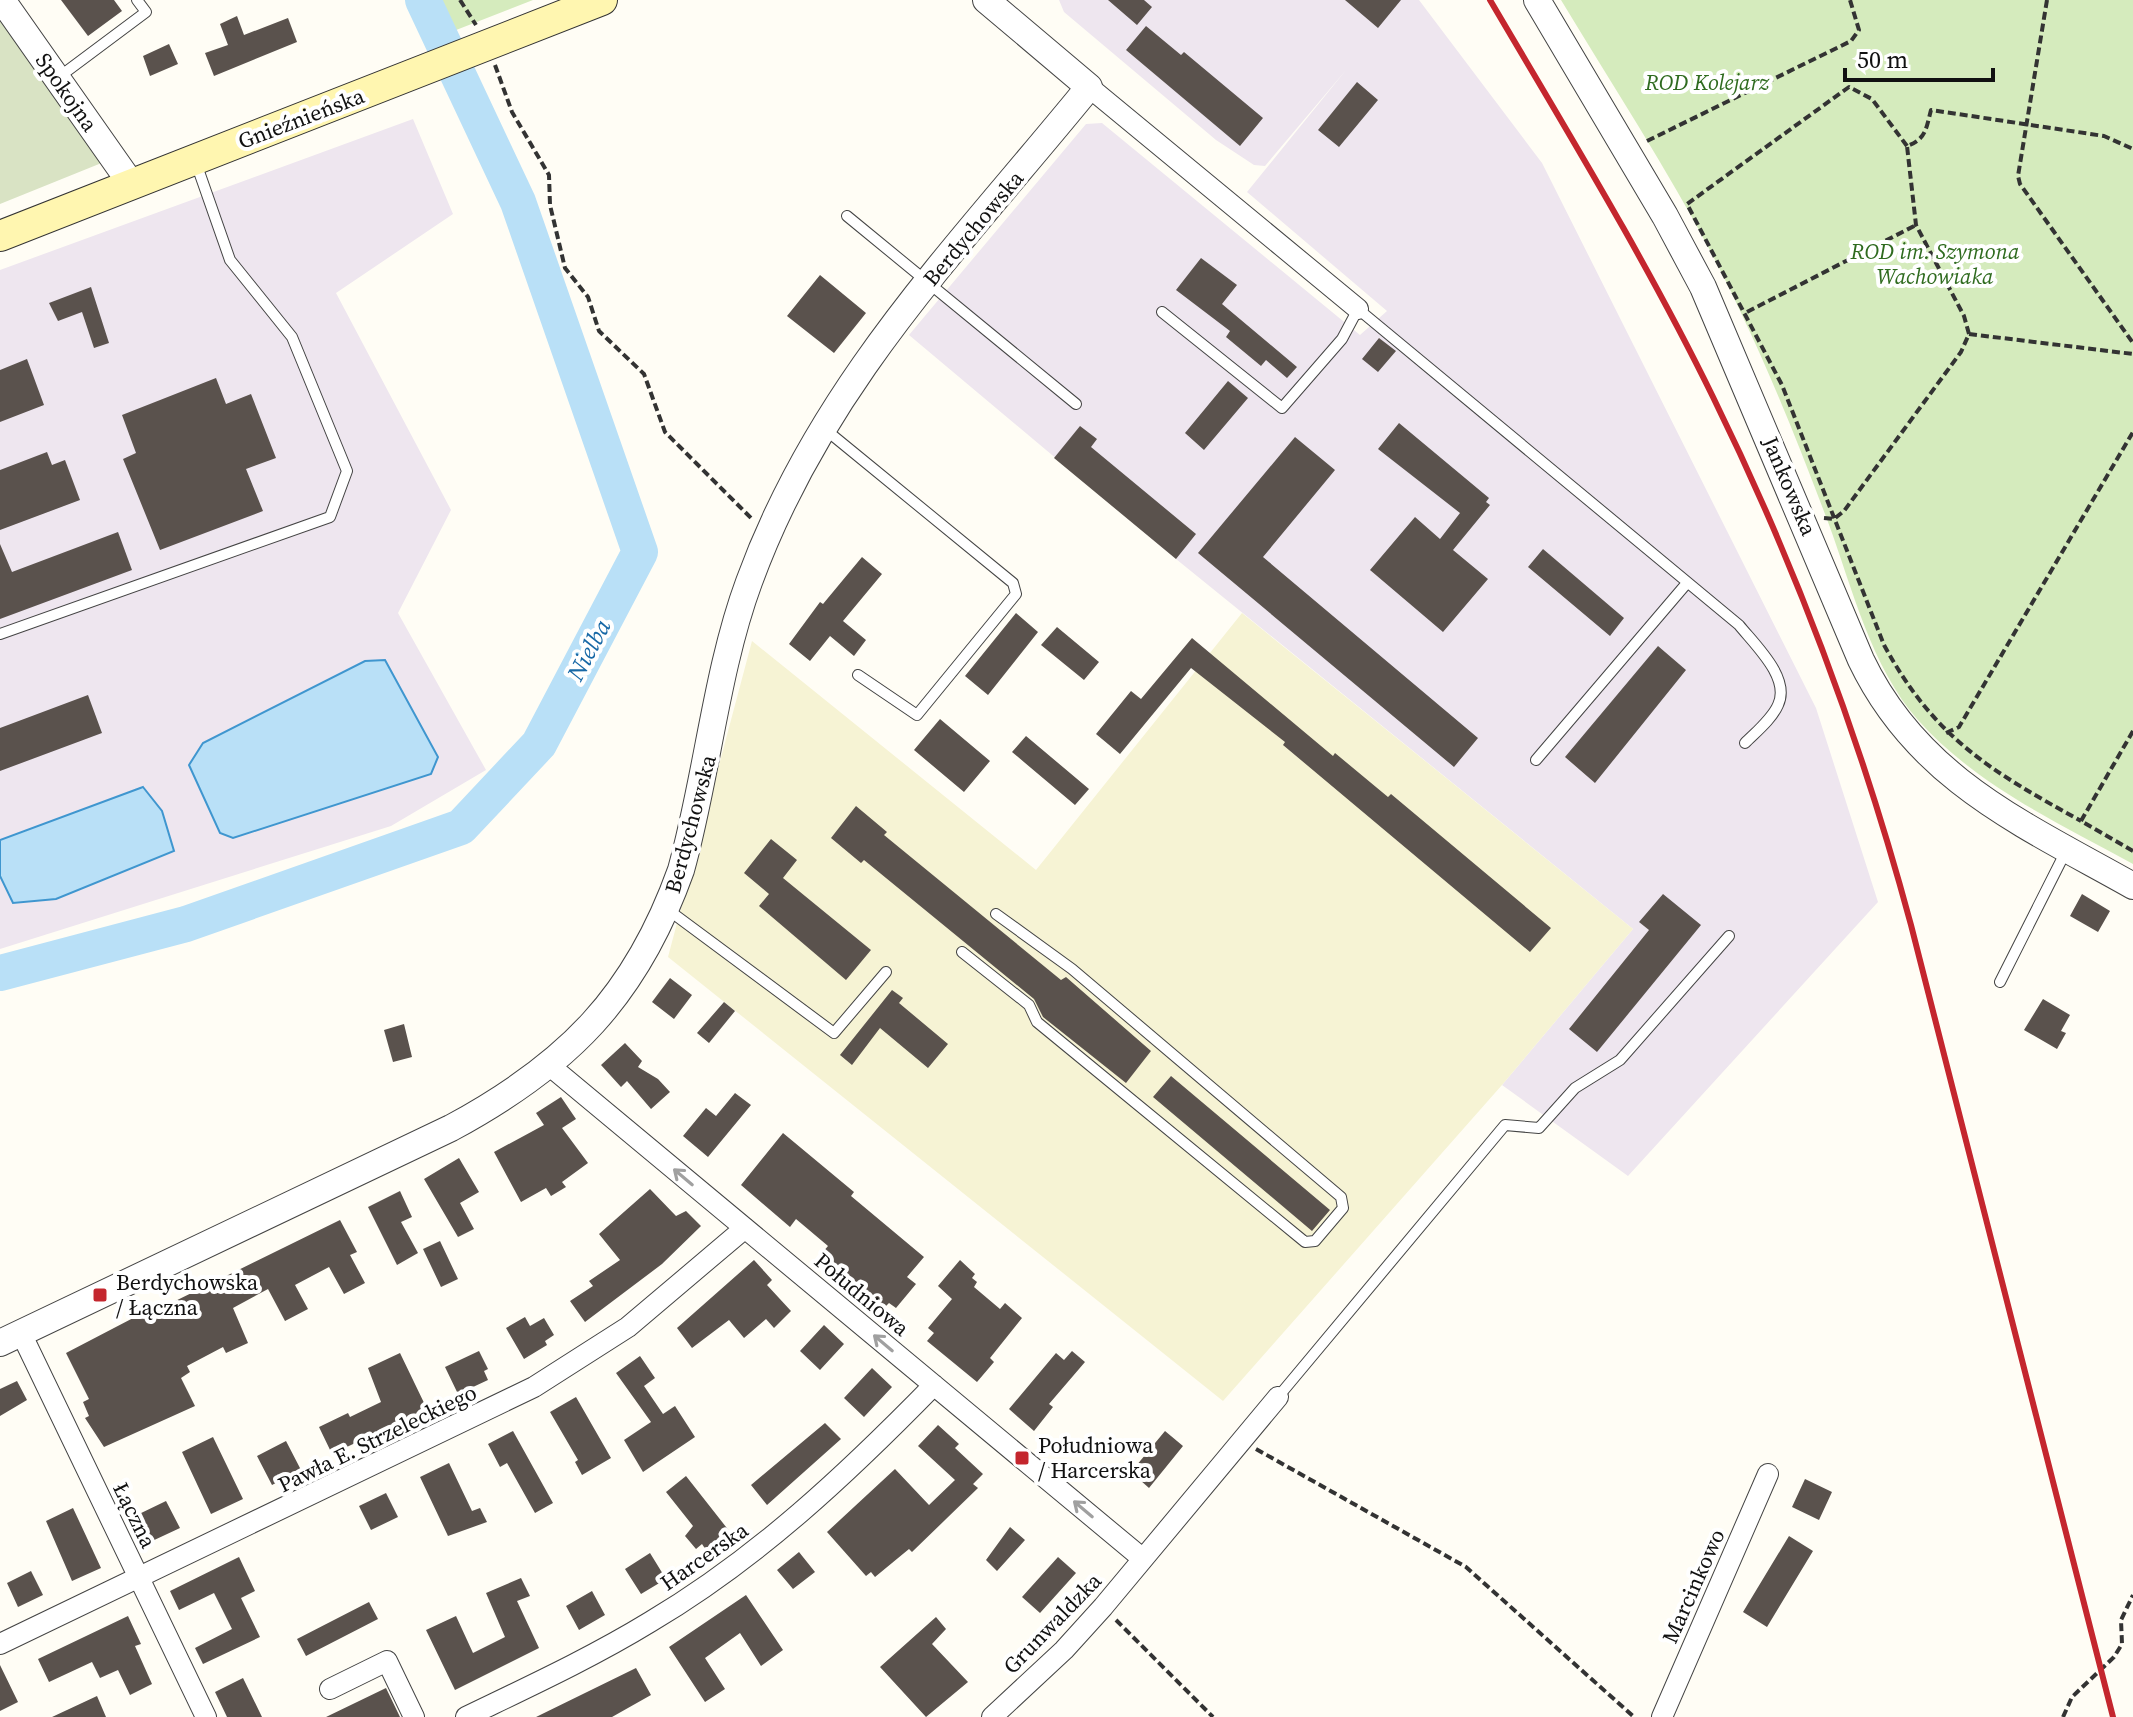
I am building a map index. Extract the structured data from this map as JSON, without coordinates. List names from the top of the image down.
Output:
{
  "streets": {
    "main road": ["Gnieźnieńska"],
    "street": [
      "Spokojna",
      "Berdychowska",
      "Jankowska",
      "Południowa",
      "Pawła E. Strzeleckiego",
      "Łączna",
      "Harcerska",
      "Marcinkowo",
      "Grunwaldzka"
    ]
  },
  "crossings": [
    ["Spokojna", "Gnieźnieńska"],
    ["Berdychowska", "Południowa"],
    ["Berdychowska", "Łączna"],
    ["Południowa", "Pawła E. Strzeleckiego"],
    ["Południowa", "Harcerska"],
    ["Południowa", "Grunwaldzka"],
    ["Pawła E. Strzeleckiego", "Łączna"]
  ],
  "one_way": ["Południowa"],
  "water": ["Nielba"],
  "parks": ["ROD Kolejarz", "ROD im. Szymona Wachowiaka"],
  "places": {
    "transit": ["Berdychowska / Łączna", "Południowa / Harcerska"]
  },
  "scale_bar": "50 m"
}
